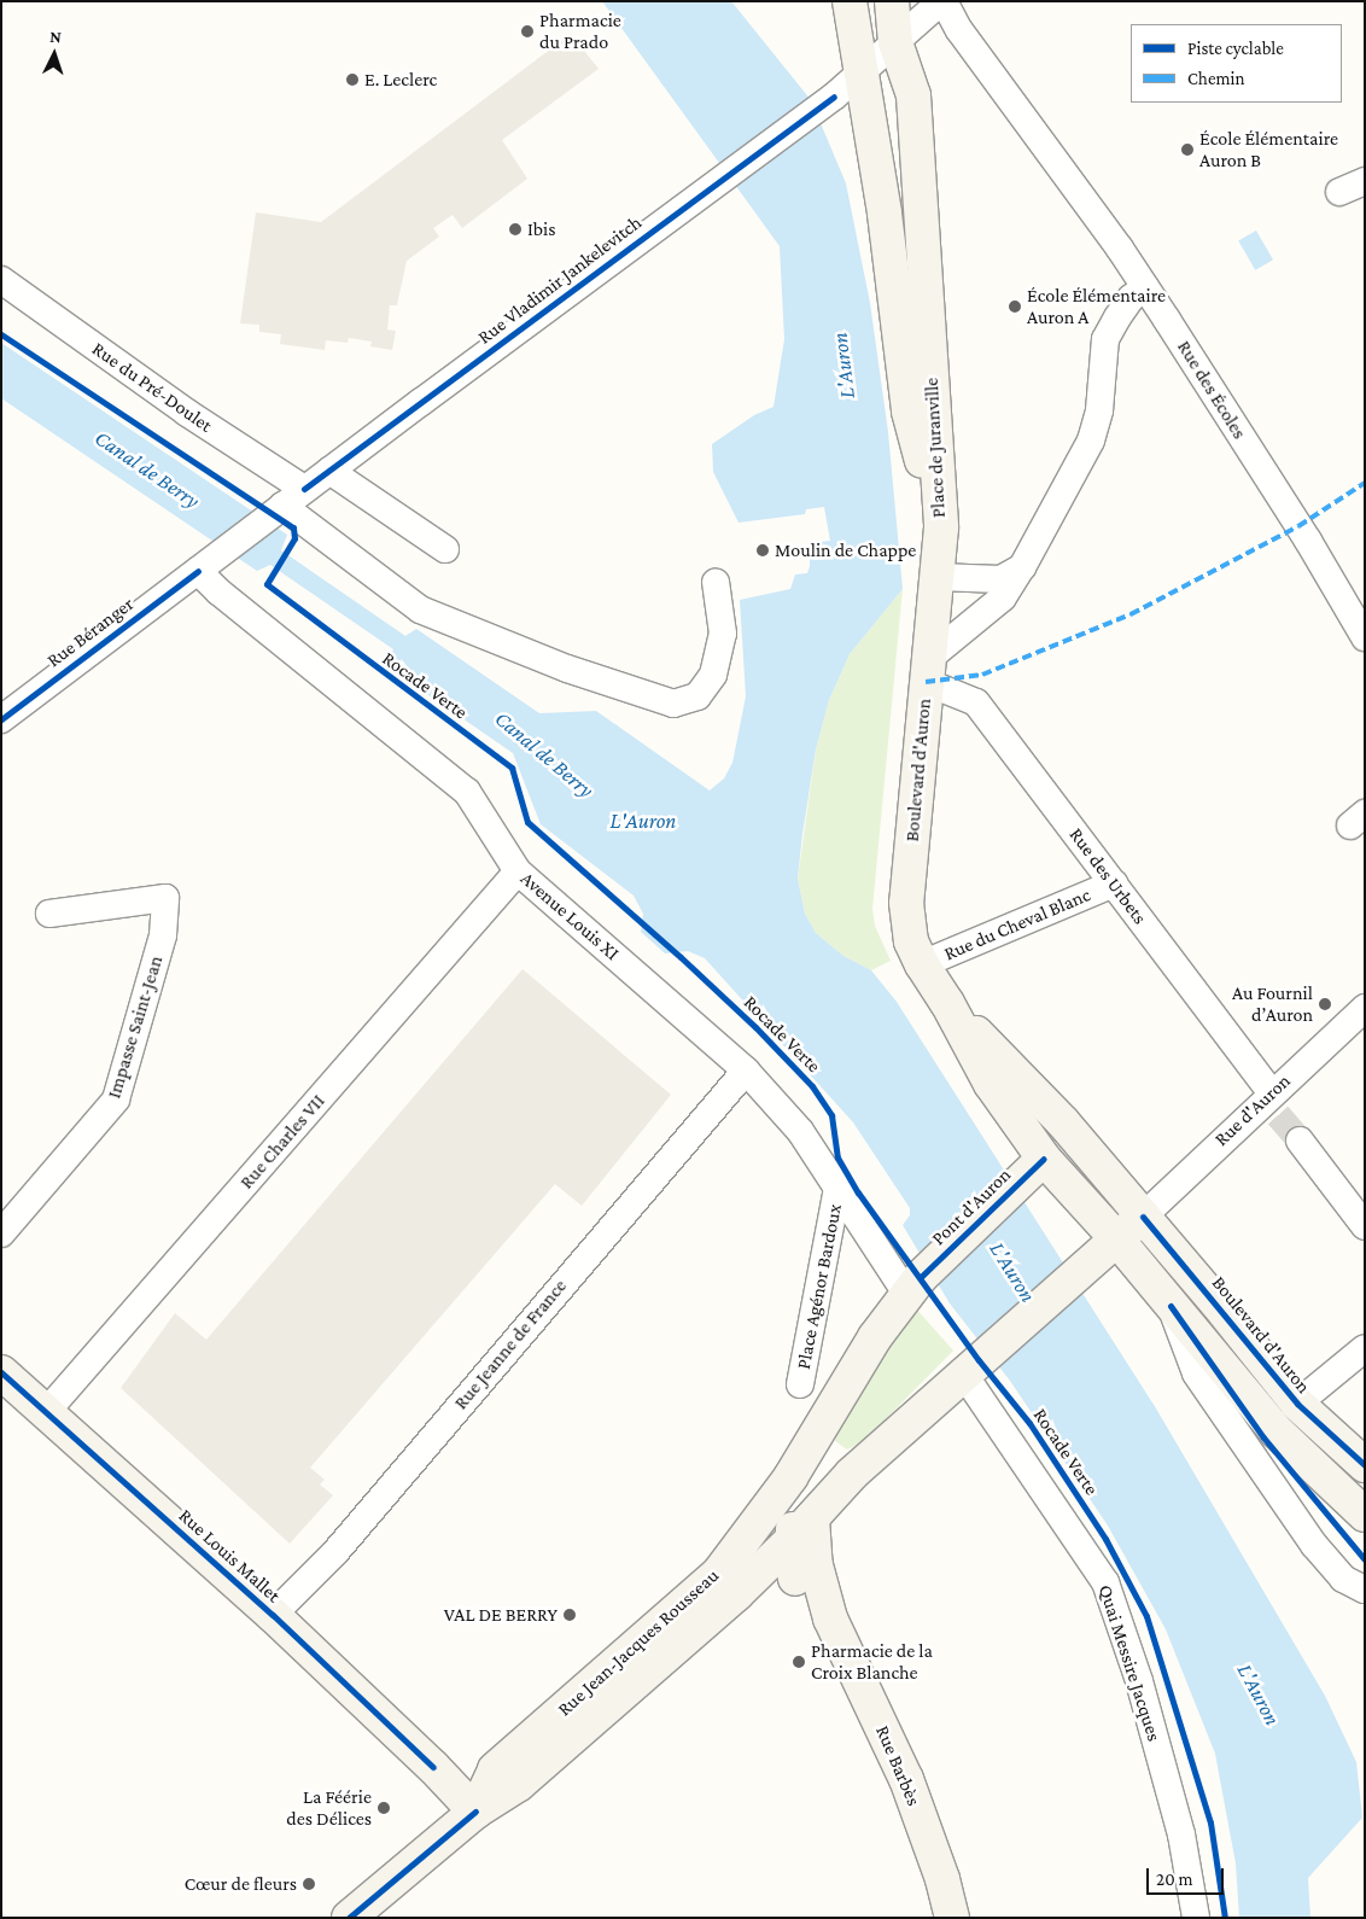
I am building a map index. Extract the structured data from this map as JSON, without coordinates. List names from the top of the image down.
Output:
{
  "streets": {
    "main road": [
      "Place de Juranville",
      "Boulevard d'Auron",
      "Pont d'Auron",
      "Rue Louis Mallet",
      "Rue Jean-Jacques Rousseau",
      "Rue Barbès"
    ],
    "street": [
      "Rue Vladimir Jankelevitch",
      "Rue du Pré-Doulet",
      "Rue des Écoles",
      "Rue Béranger",
      "Rue des Urbets",
      "Avenue Louis XI",
      "Rue du Cheval Blanc",
      "Impasse Saint-Jean",
      "Rue d'Auron",
      "Rue Charles VII",
      "Place Agénor Bardoux",
      "Rue Jeanne de France",
      "Quai Messire Jacques"
    ],
    "cycle path": ["Rocade Verte"]
  },
  "crossings": [
    ["Rue Vladimir Jankelevitch", "Rue du Pré-Doulet"],
    ["Rue Vladimir Jankelevitch", "Rue des Écoles"],
    ["Rue Vladimir Jankelevitch", "Place de Juranville"],
    ["Rue Vladimir Jankelevitch", "Rue Béranger"],
    ["Rue du Pré-Doulet", "Rue Béranger"],
    ["Place de Juranville", "Boulevard d'Auron"],
    ["Rue Béranger", "Avenue Louis XI"],
    ["Boulevard d'Auron", "Rue des Urbets"],
    ["Boulevard d'Auron", "Rue du Cheval Blanc"],
    ["Boulevard d'Auron", "Rue d'Auron"],
    ["Boulevard d'Auron", "Pont d'Auron"],
    ["Rue des Urbets", "Rue du Cheval Blanc"],
    ["Rue des Urbets", "Rue d'Auron"],
    ["Avenue Louis XI", "Rue Charles VII"],
    ["Avenue Louis XI", "Pont d'Auron"],
    ["Avenue Louis XI", "Place Agénor Bardoux"],
    ["Avenue Louis XI", "Rue Jeanne de France"],
    ["Avenue Louis XI", "Rue Jean-Jacques Rousseau"],
    ["Rue Charles VII", "Rue Louis Mallet"],
    ["Pont d'Auron", "Rue Jean-Jacques Rousseau"],
    ["Rue Jeanne de France", "Rue Louis Mallet"],
    ["Rue Louis Mallet", "Rue Jean-Jacques Rousseau"],
    ["Rue Jean-Jacques Rousseau", "Quai Messire Jacques"],
    ["Rue Jean-Jacques Rousseau", "Rue Barbès"]
  ],
  "water": ["L'Auron", "Canal de Berry"],
  "places": [
    "Pharmacie du Prado",
    "E. Leclerc",
    "École Élémentaire Auron B",
    "Ibis",
    "École Élémentaire Auron A",
    "Moulin de Chappe",
    "Au Fournil d’Auron",
    "VAL DE BERRY",
    "Pharmacie de la Croix Blanche",
    "La Féérie des Délices",
    "Cœur de fleurs"
  ],
  "legend": ["Piste cyclable", "Chemin"],
  "scale_bar": "20 m",
  "north": "top"
}
